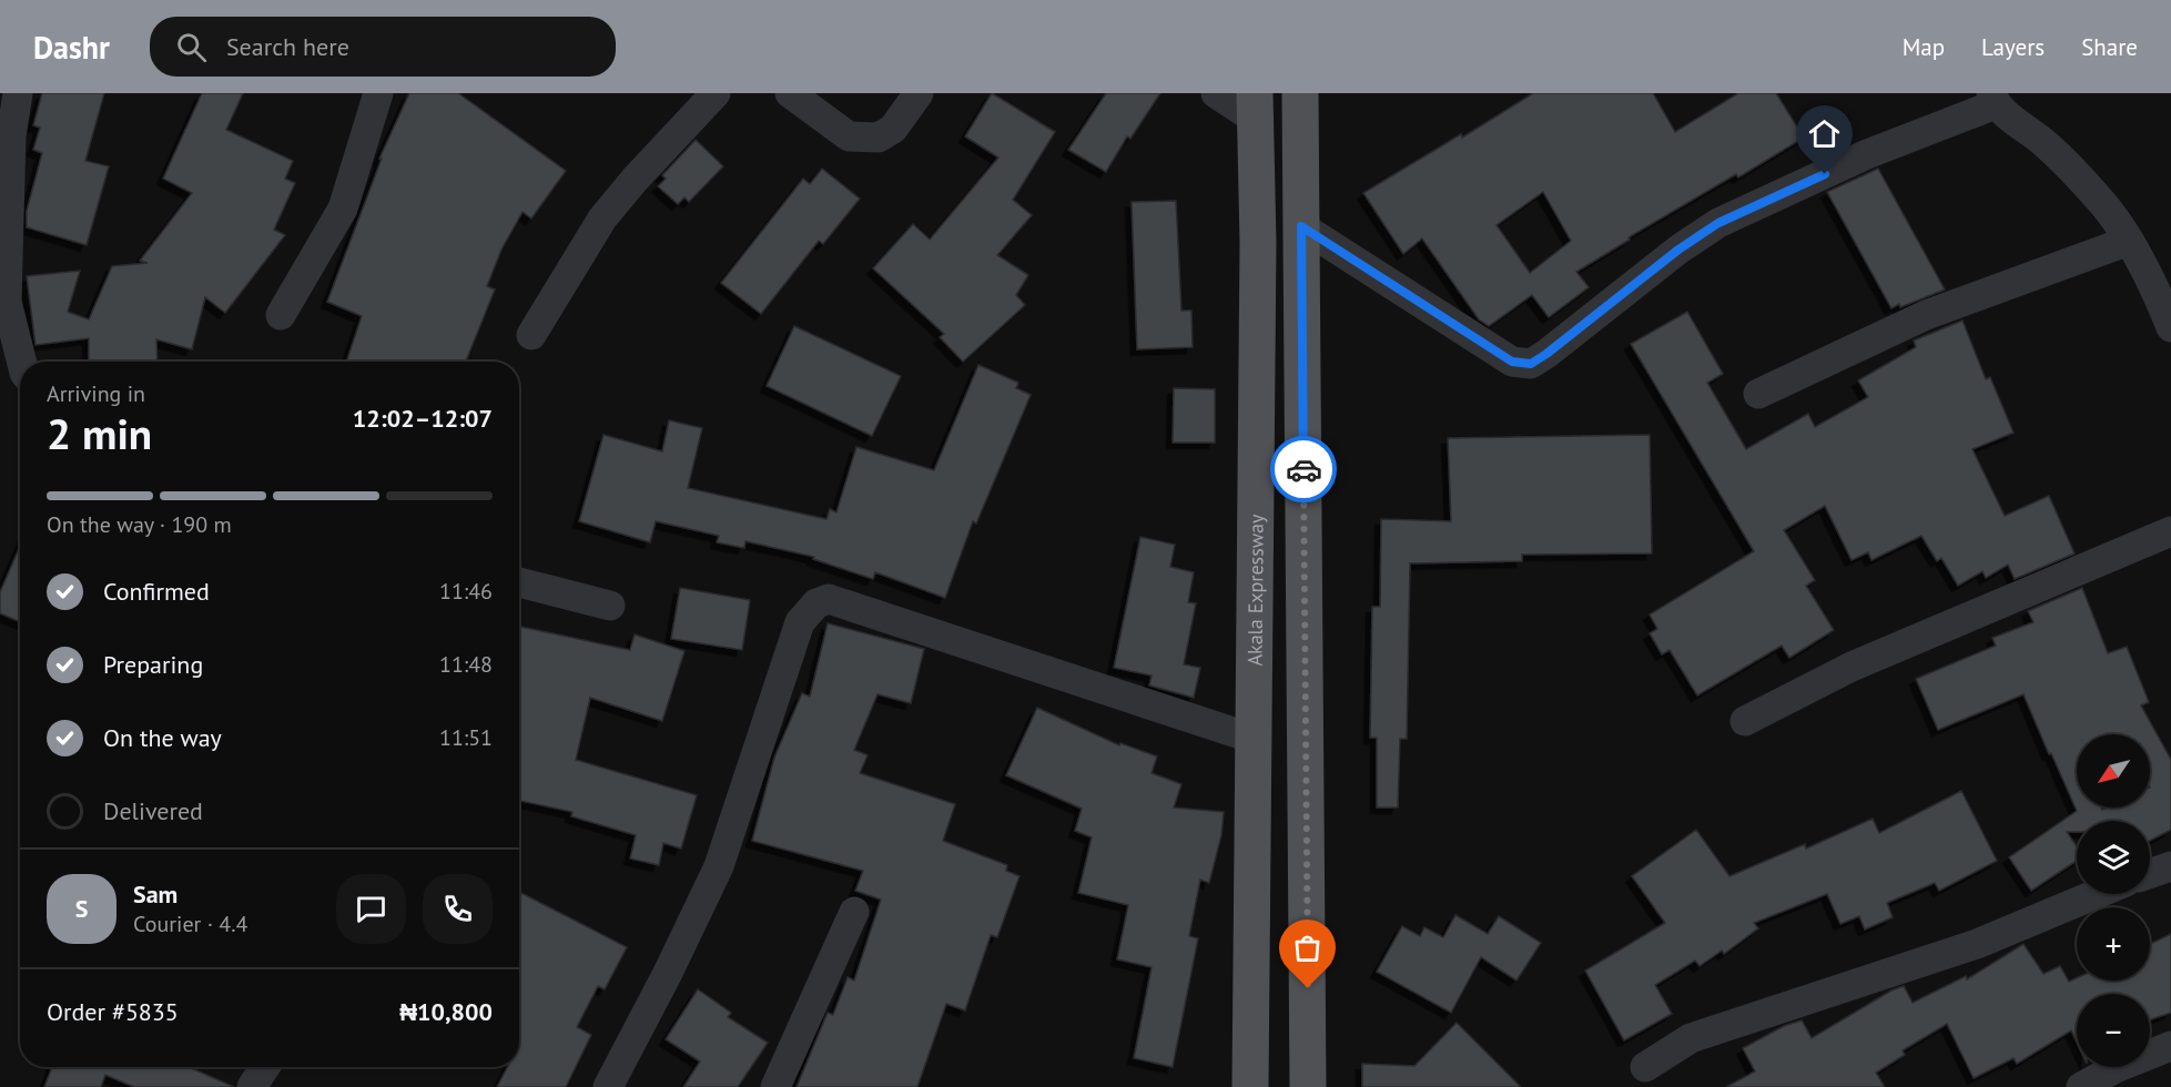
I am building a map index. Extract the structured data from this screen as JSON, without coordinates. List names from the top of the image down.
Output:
{
  "streets": {
    "main road": ["Akala Expressway"]
  },
  "north": "bottom left",
  "page": {
    "header": "Dashr",
    "search": "Search here",
    "nav": ["Map", "Layers", "Share"],
    "heading": ["2 min", "Arriving in", "12:02–12:07"],
    "panel": [
      "Sam",
      "Courier · 4.4",
      "Order #5835",
      "₦10,800"
    ],
    "bar": "On the way · 190 m",
    "list": [
      ["Confirmed", "11:46"],
      ["Preparing", "11:48"],
      ["On the way", "11:51"],
      "Delivered"
    ],
    "map_buttons": ["+", "−"],
    "round": "S"
  }
}
